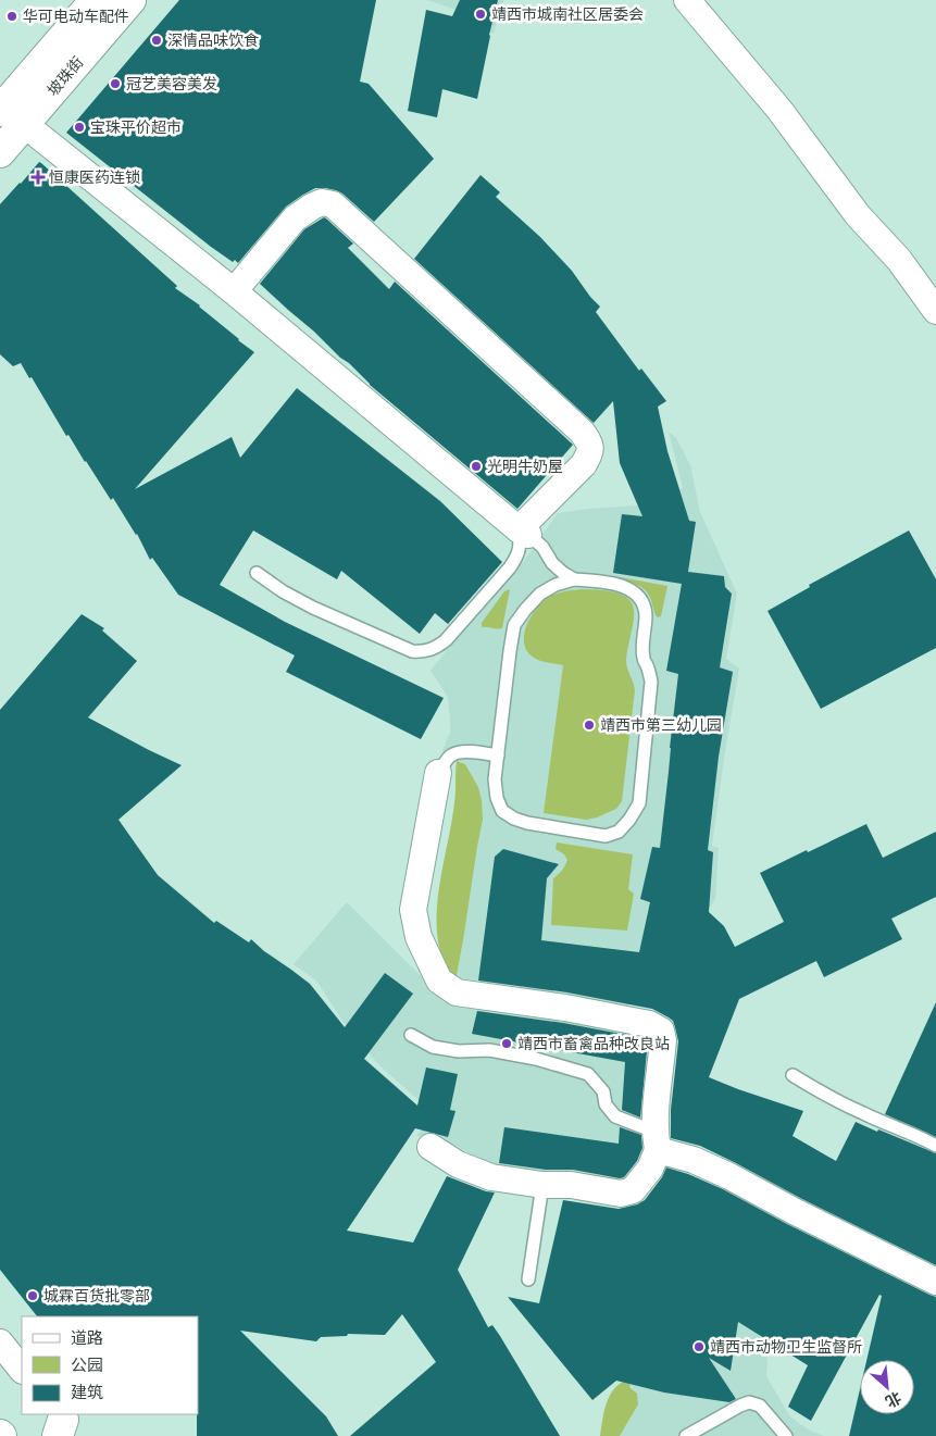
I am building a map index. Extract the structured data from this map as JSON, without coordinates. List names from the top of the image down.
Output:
{
  "streets": {
    "main road": ["坡珠街"]
  },
  "places": {
    "other": [
      "靖西市城南社区居委会",
      "华可电动车配件",
      "深情品味饮食",
      "冠艺美容美发",
      "宝珠平价超市",
      "光明牛奶屋",
      "靖西市第三幼儿园",
      "靖西市畜禽品种改良站",
      "城霖百货批零部",
      "靖西市动物卫生监督所"
    ],
    "health": ["恒康医药连锁"]
  },
  "legend": ["道路", "公园", "建筑"],
  "north": "bottom right"
}
